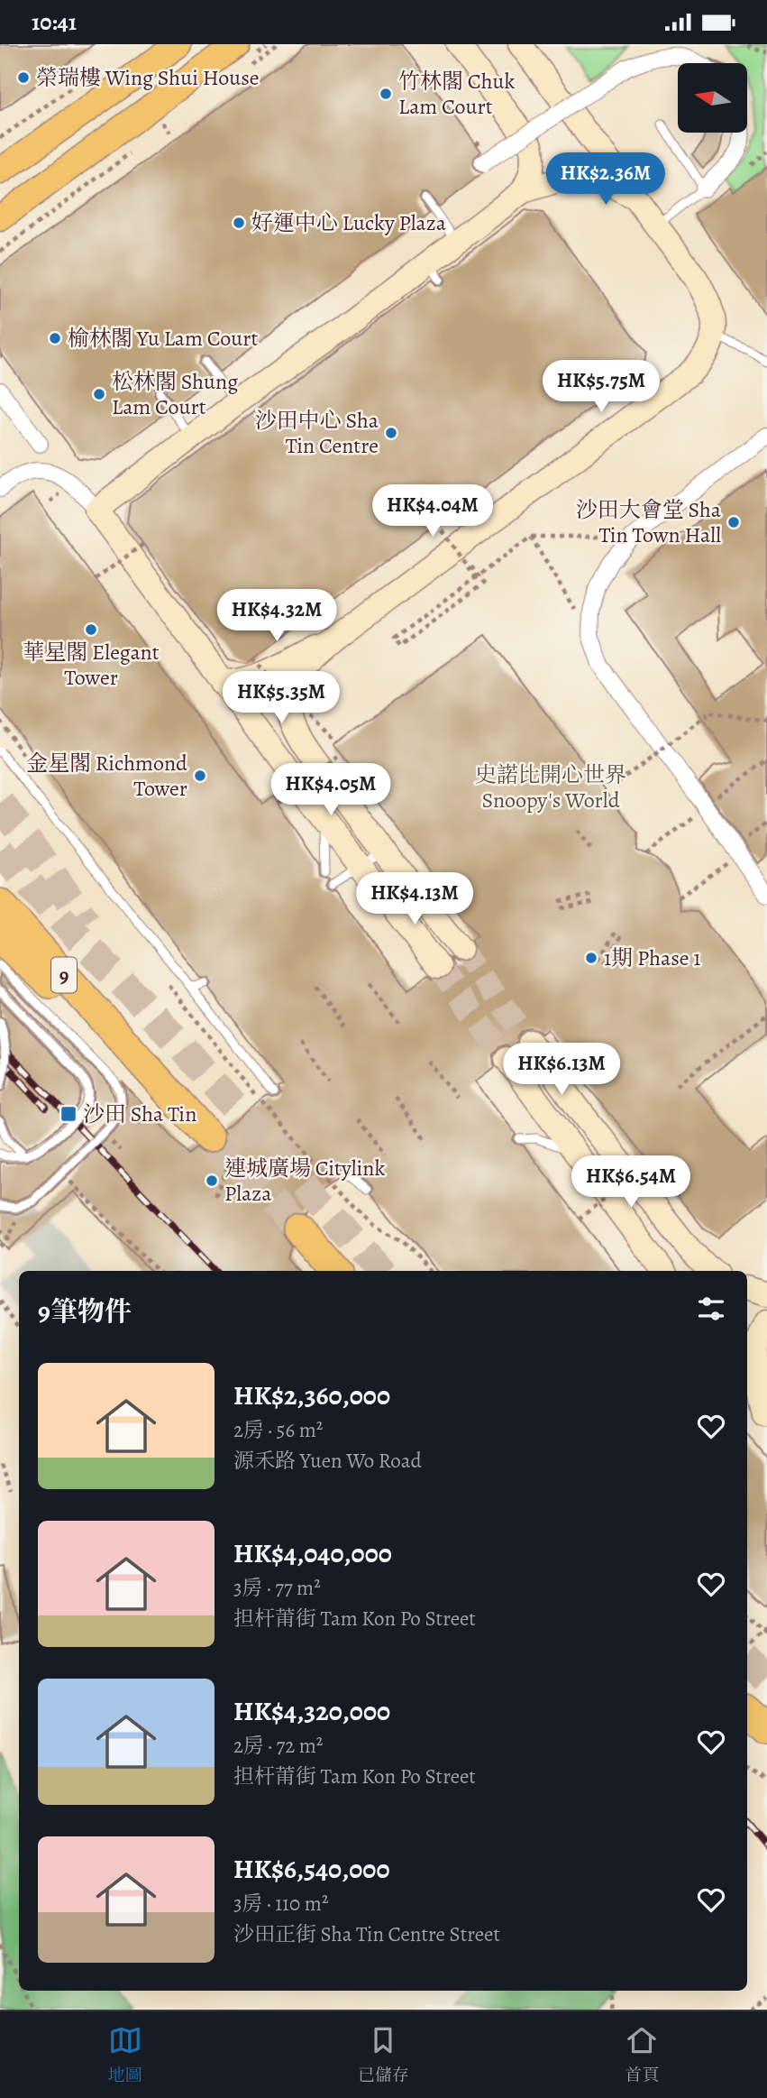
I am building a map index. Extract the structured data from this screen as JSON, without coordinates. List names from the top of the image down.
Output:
{
  "streets": {
    "highway": ["9"]
  },
  "parks": ["史諾比開心世界 Snoopy's World"],
  "places": {
    "other": [
      "榮瑞樓 Wing Shui House",
      "竹林閣 Chuk Lam Court",
      "好運中心 Lucky Plaza",
      "榆林閣 Yu Lam Court",
      "松林閣 Shung Lam Court",
      "沙田中心 Sha Tin Centre",
      "沙田大會堂 Sha Tin Town Hall",
      "華星閣 Elegant Tower",
      "金星閣 Richmond Tower",
      "1期 Phase 1",
      "連城廣場 Citylink Plaza"
    ],
    "transit": ["沙田 Sha Tin"]
  },
  "north": "left",
  "page": {
    "status": "10:41",
    "price": [
      "HK$2.36M",
      "HK$5.75M",
      "HK$4.04M",
      "HK$4.32M",
      "HK$5.35M",
      "HK$4.05M",
      "HK$4.13M",
      "HK$6.13M",
      "HK$6.54M"
    ],
    "heading": "9筆物件",
    "list": [
      {
        "name": "HK$2,360,000",
        "note": "2房 · 56 m² · 源禾路 Yuen Wo Road"
      },
      {
        "name": "HK$4,040,000",
        "note": "3房 · 77 m² · 担杆莆街 Tam Kon Po Street"
      },
      {
        "name": "HK$4,320,000",
        "note": "2房 · 72 m² · 担杆莆街 Tam Kon Po Street"
      },
      {
        "name": "HK$6,540,000",
        "note": "3房 · 110 m² · 沙田正街 Sha Tin Centre Street"
      }
    ],
    "tabs": ["地圖", "已儲存", "首頁"]
  }
}
